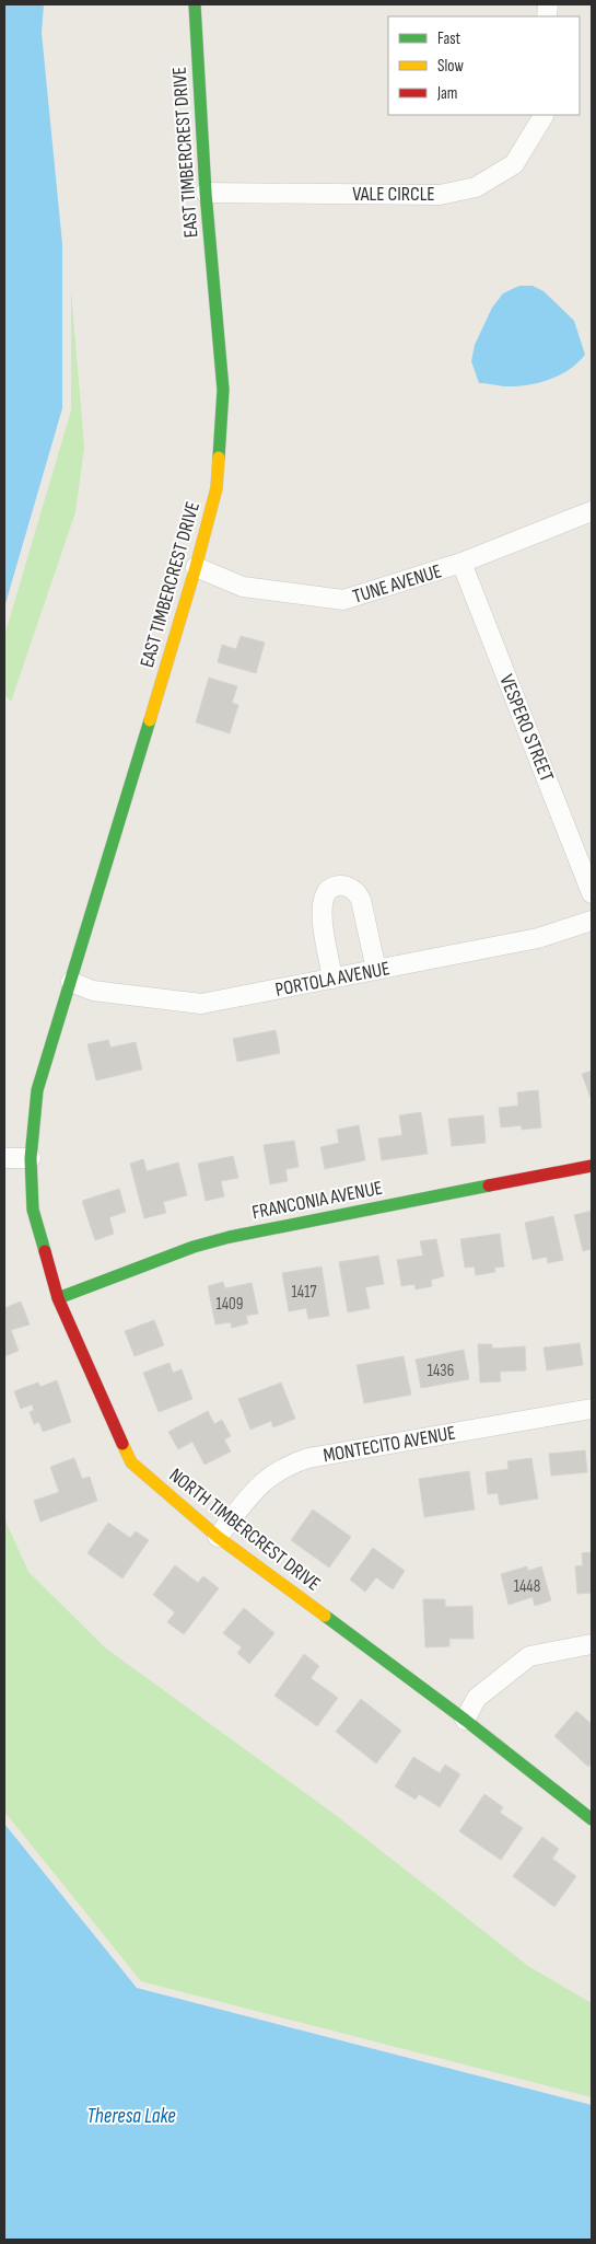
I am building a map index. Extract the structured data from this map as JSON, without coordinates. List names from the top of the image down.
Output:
{
  "streets": {
    "street": [
      "EAST TIMBERCREST DRIVE",
      "VALE CIRCLE",
      "TUNE AVENUE",
      "VESPERO STREET",
      "PORTOLA AVENUE",
      "FRANCONIA AVENUE",
      "MONTECITO AVENUE",
      "NORTH TIMBERCREST DRIVE"
    ]
  },
  "crossings": [
    ["EAST TIMBERCREST DRIVE", "VALE CIRCLE"],
    ["EAST TIMBERCREST DRIVE", "TUNE AVENUE"],
    ["EAST TIMBERCREST DRIVE", "PORTOLA AVENUE"],
    ["EAST TIMBERCREST DRIVE", "NORTH TIMBERCREST DRIVE"],
    ["TUNE AVENUE", "VESPERO STREET"],
    ["FRANCONIA AVENUE", "NORTH TIMBERCREST DRIVE"],
    ["MONTECITO AVENUE", "NORTH TIMBERCREST DRIVE"]
  ],
  "water": ["Theresa Lake"],
  "house_numbers": [
    "1417",
    "1409",
    "1436",
    "1448"
  ],
  "legend": ["Fast", "Slow", "Jam"]
}
